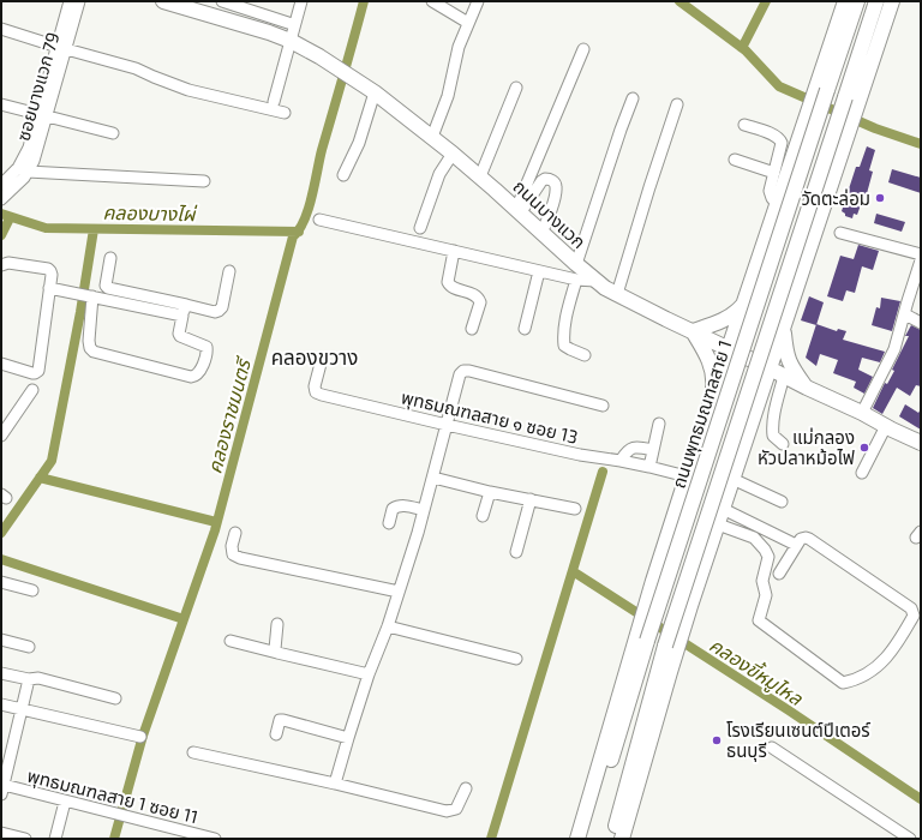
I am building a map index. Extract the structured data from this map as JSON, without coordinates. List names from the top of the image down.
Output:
{
  "streets": {
    "main road": ["ถนนบางแวก", "ถนนพุทธมณฑลสาย 1"],
    "street": ["ซอยบางแวก 79", "พุทธมณฑลสาย ๑ ซอย 13", "พุทธมณฑลสาย 1 ซอย 11"]
  },
  "crossings": [
    ["ถนนบางแวก", "ถนนพุทธมณฑลสาย 1"],
    ["ถนนพุทธมณฑลสาย 1", "พุทธมณฑลสาย ๑ ซอย 13"]
  ],
  "districts": ["คลองขวาง"],
  "water": ["คลองบางไผ่", "คลองราชมนตรี", "คลองขี้หมูไหล"],
  "places": ["วัดตะล่อม", "แม่กลอง หัวปลาหม้อไฟ", "โรงเรียนเซนต์ปีเตอร์ ธนบุรี"]
}
